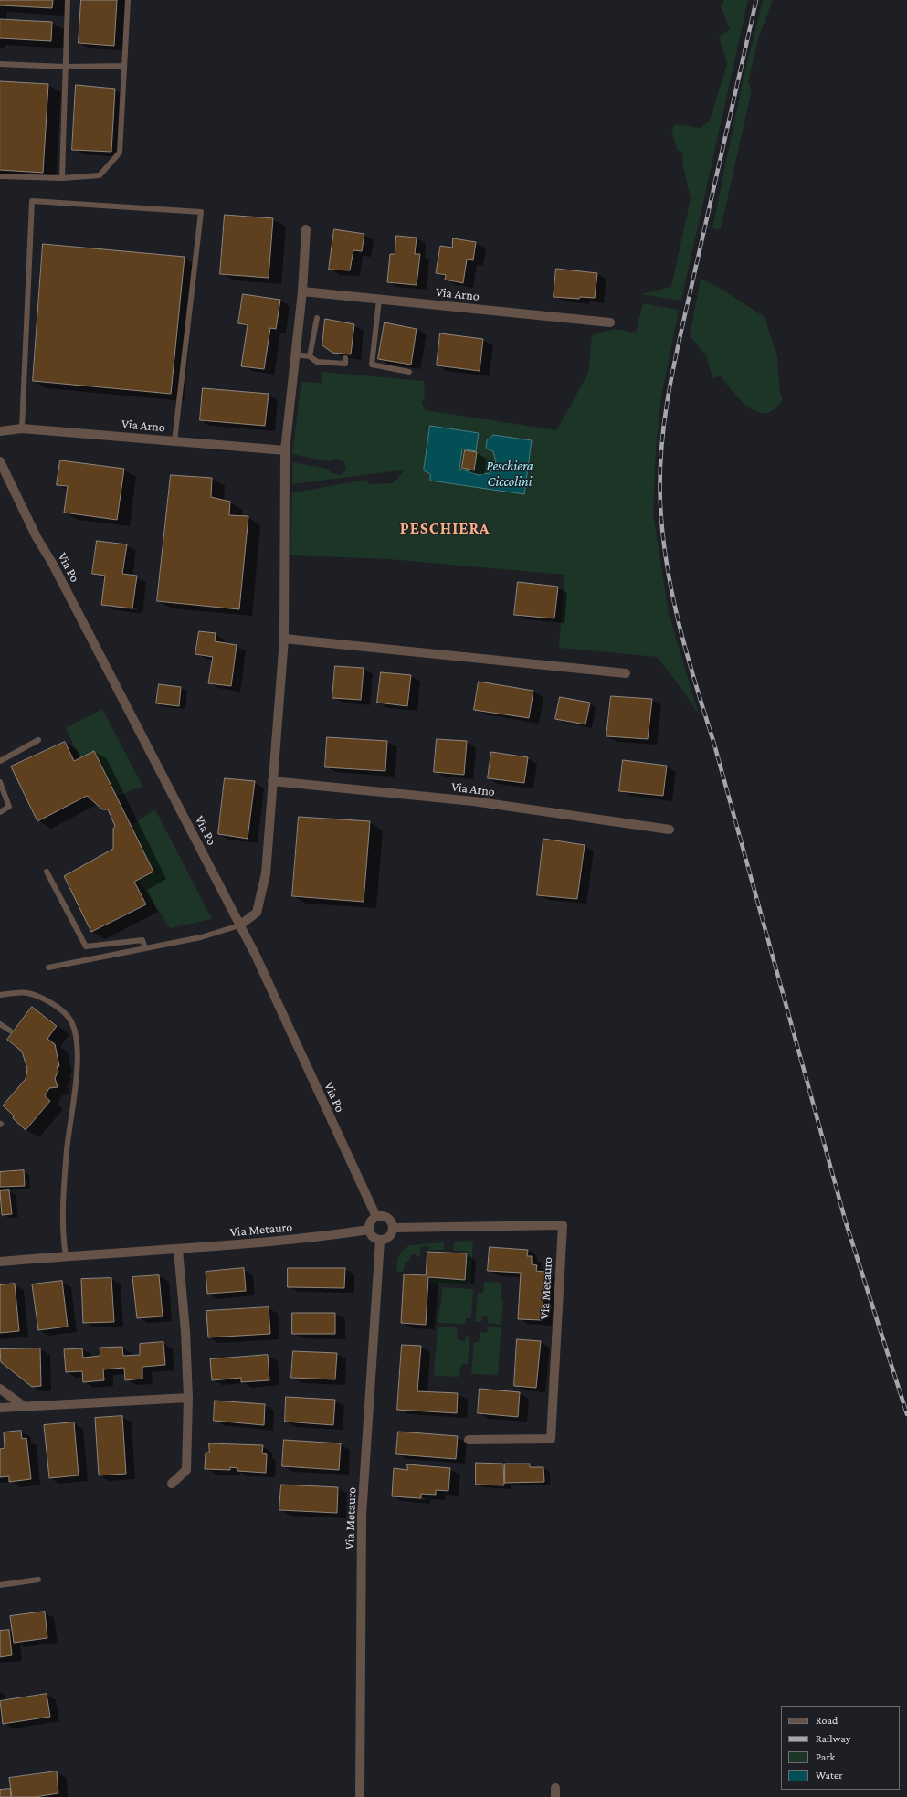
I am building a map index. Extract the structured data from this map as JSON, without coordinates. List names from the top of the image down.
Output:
{
  "streets": {
    "street": ["Via Arno", "Via Po", "Via Metauro"]
  },
  "crossings": [
    ["Via Po", "Via Metauro"]
  ],
  "districts": ["PESCHIERA"],
  "water": ["Peschiera Ciccolini"],
  "legend": [
    "Road",
    "Railway",
    "Park",
    "Water"
  ]
}
